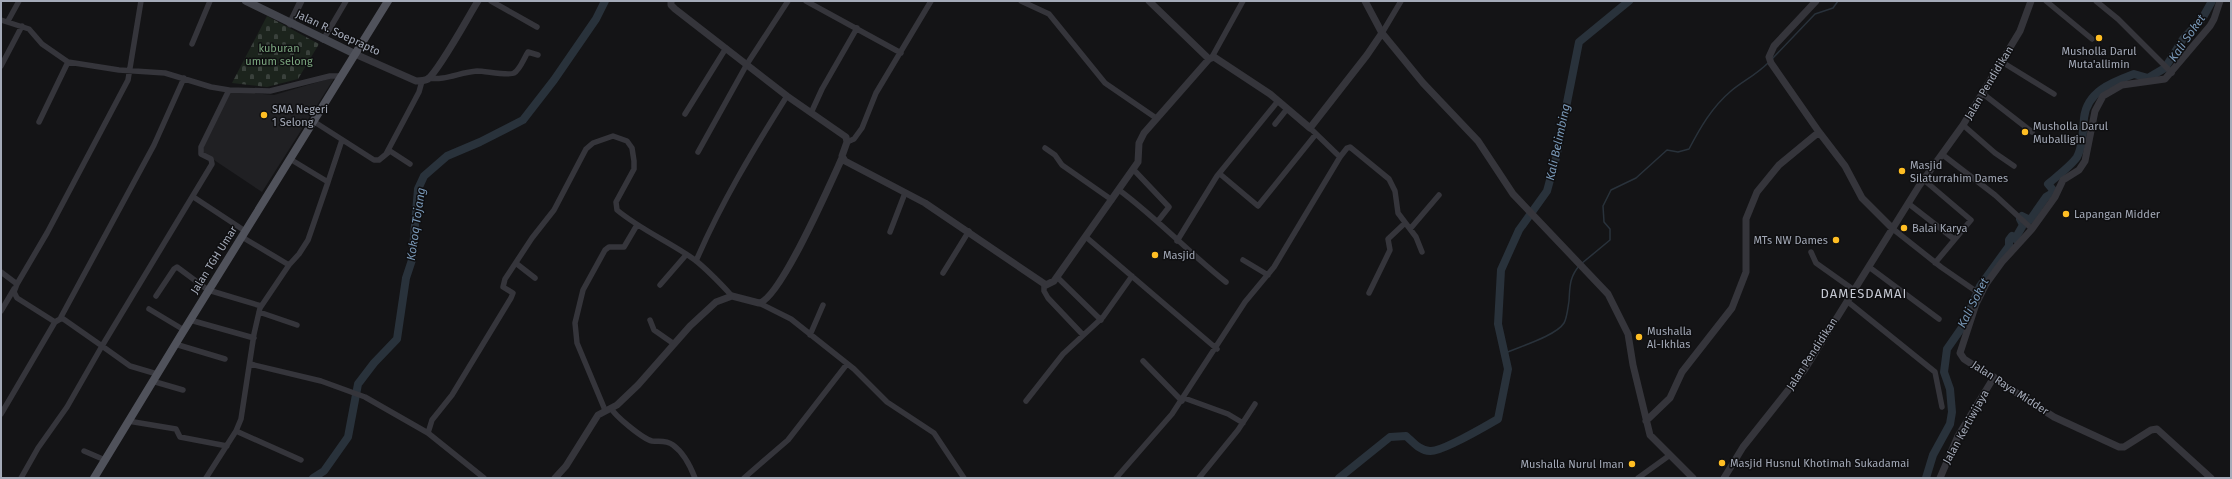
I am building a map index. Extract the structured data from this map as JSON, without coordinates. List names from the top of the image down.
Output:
{
  "streets": {
    "main road": ["Jalan R. Soeprapto", "Jalan TGH Umar"],
    "street": ["Jalan Pendidikan", "Jalan Raya Midder", "Jalan Kertiwijaya"]
  },
  "crossings": [
    ["Jalan R. Soeprapto", "Jalan TGH Umar"],
    ["Jalan Raya Midder", "Jalan Kertiwijaya"]
  ],
  "districts": ["DAMESDAMAI"],
  "water": ["Kali Soket", "Kali Belimbing", "Kokoq Tojang"],
  "parks": ["kuburan umum selong"],
  "places": [
    "Musholla Darul Muta'allimin",
    "SMA Negeri 1 Selong",
    "Musholla Darul Muballigin",
    "Masjid Silaturrahim Dames",
    "Lapangan Midder",
    "Balai Karya",
    "MTs NW Dames",
    "Masjid",
    "Mushalla Al-Ikhlas",
    "Masjid Husnul Khotimah Sukadamai",
    "Mushalla Nurul Iman"
  ]
}
